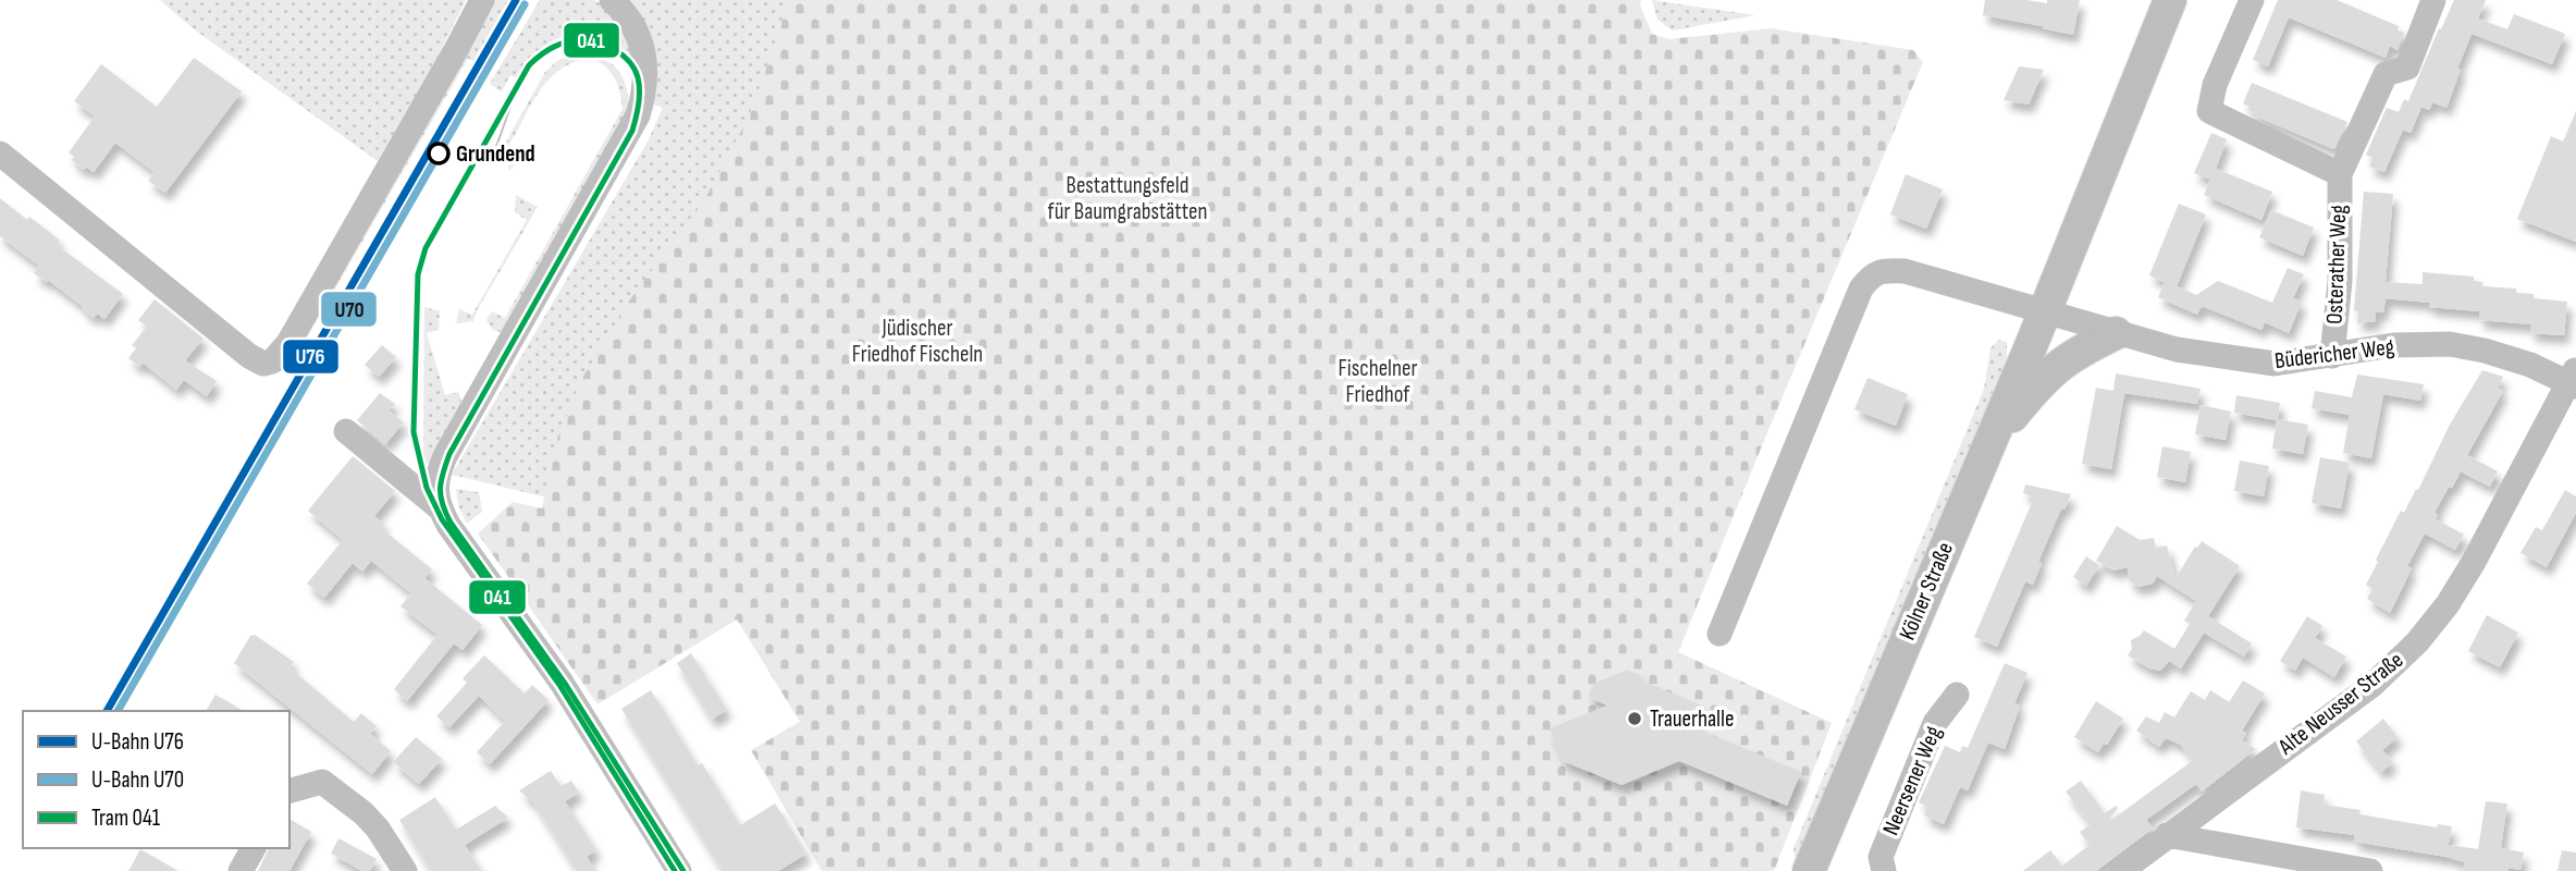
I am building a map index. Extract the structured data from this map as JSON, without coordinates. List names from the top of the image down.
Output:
{
  "streets": {
    "main road": ["Kölner Straße"],
    "street": [
      "Osterather Weg",
      "Büdericher Weg",
      "Alte Neusser Straße",
      "Neersener Weg"
    ]
  },
  "crossings": [
    ["Osterather Weg", "Büdericher Weg"],
    ["Büdericher Weg", "Kölner Straße"],
    ["Büdericher Weg", "Alte Neusser Straße"]
  ],
  "parks": ["Bestattungsfeld für Baumgrabstätten", "Jüdischer Friedhof Fischeln", "Fischelner Friedhof"],
  "places": ["Grundend", "Trauerhalle"],
  "lines": ["metro line U76", "metro line U70", "tram line 041"],
  "legend": ["U-Bahn U76", "U-Bahn U70", "Tram 041"]
}
